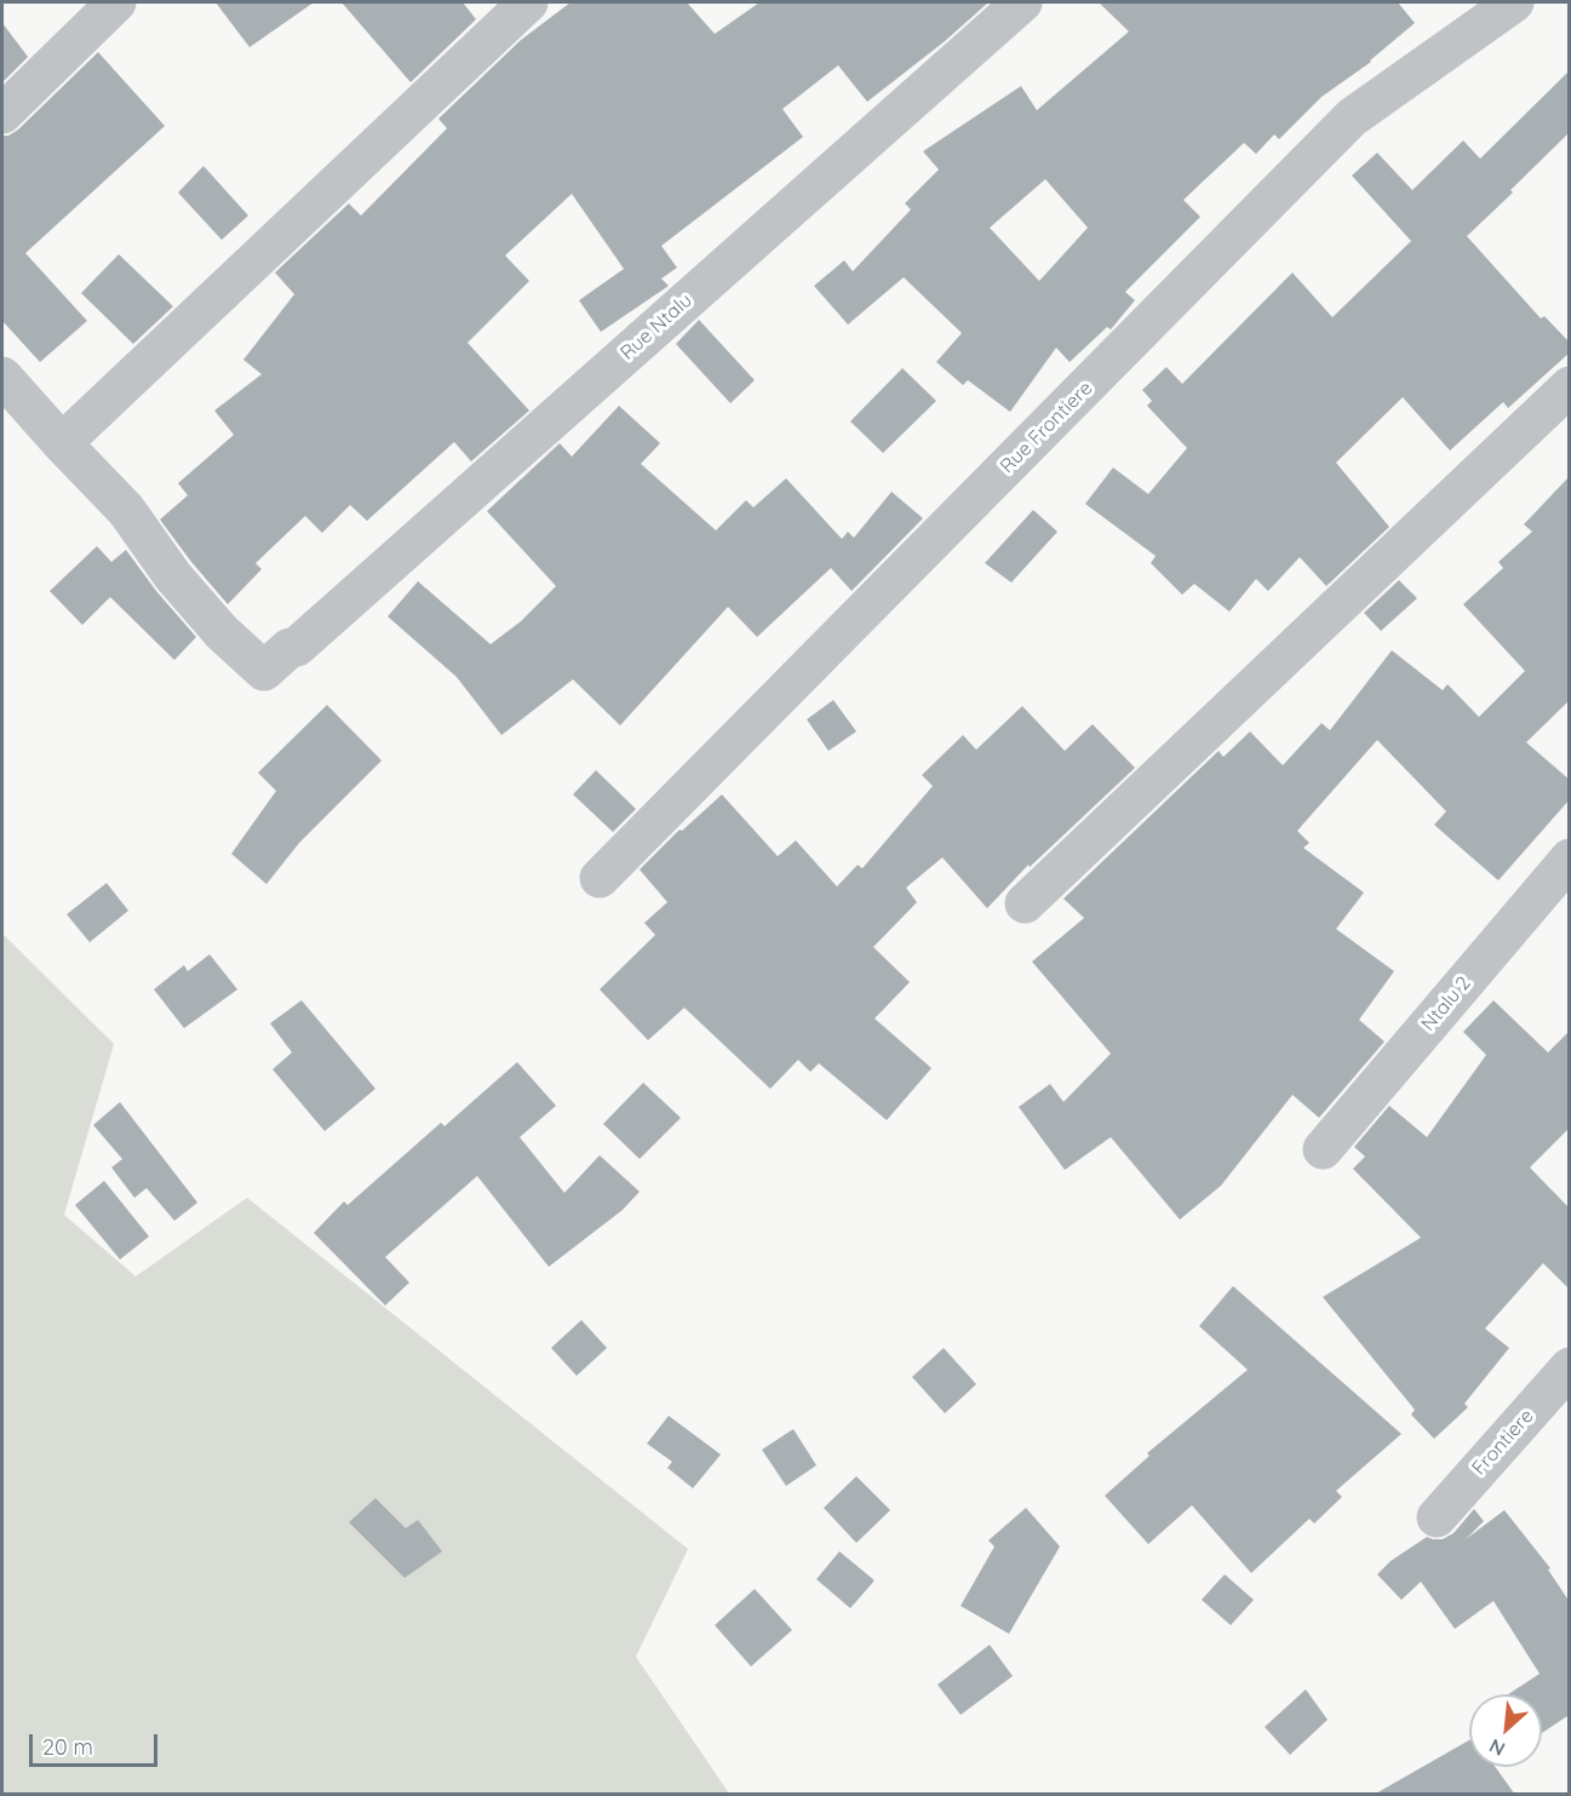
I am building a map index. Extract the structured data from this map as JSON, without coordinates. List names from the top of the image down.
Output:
{
  "streets": {
    "street": [
      "Rue Ntalu",
      "Rue Frontiere",
      "Ntalu 2",
      "Frontiere"
    ]
  },
  "scale_bar": "20 m",
  "north": "bottom left"
}
